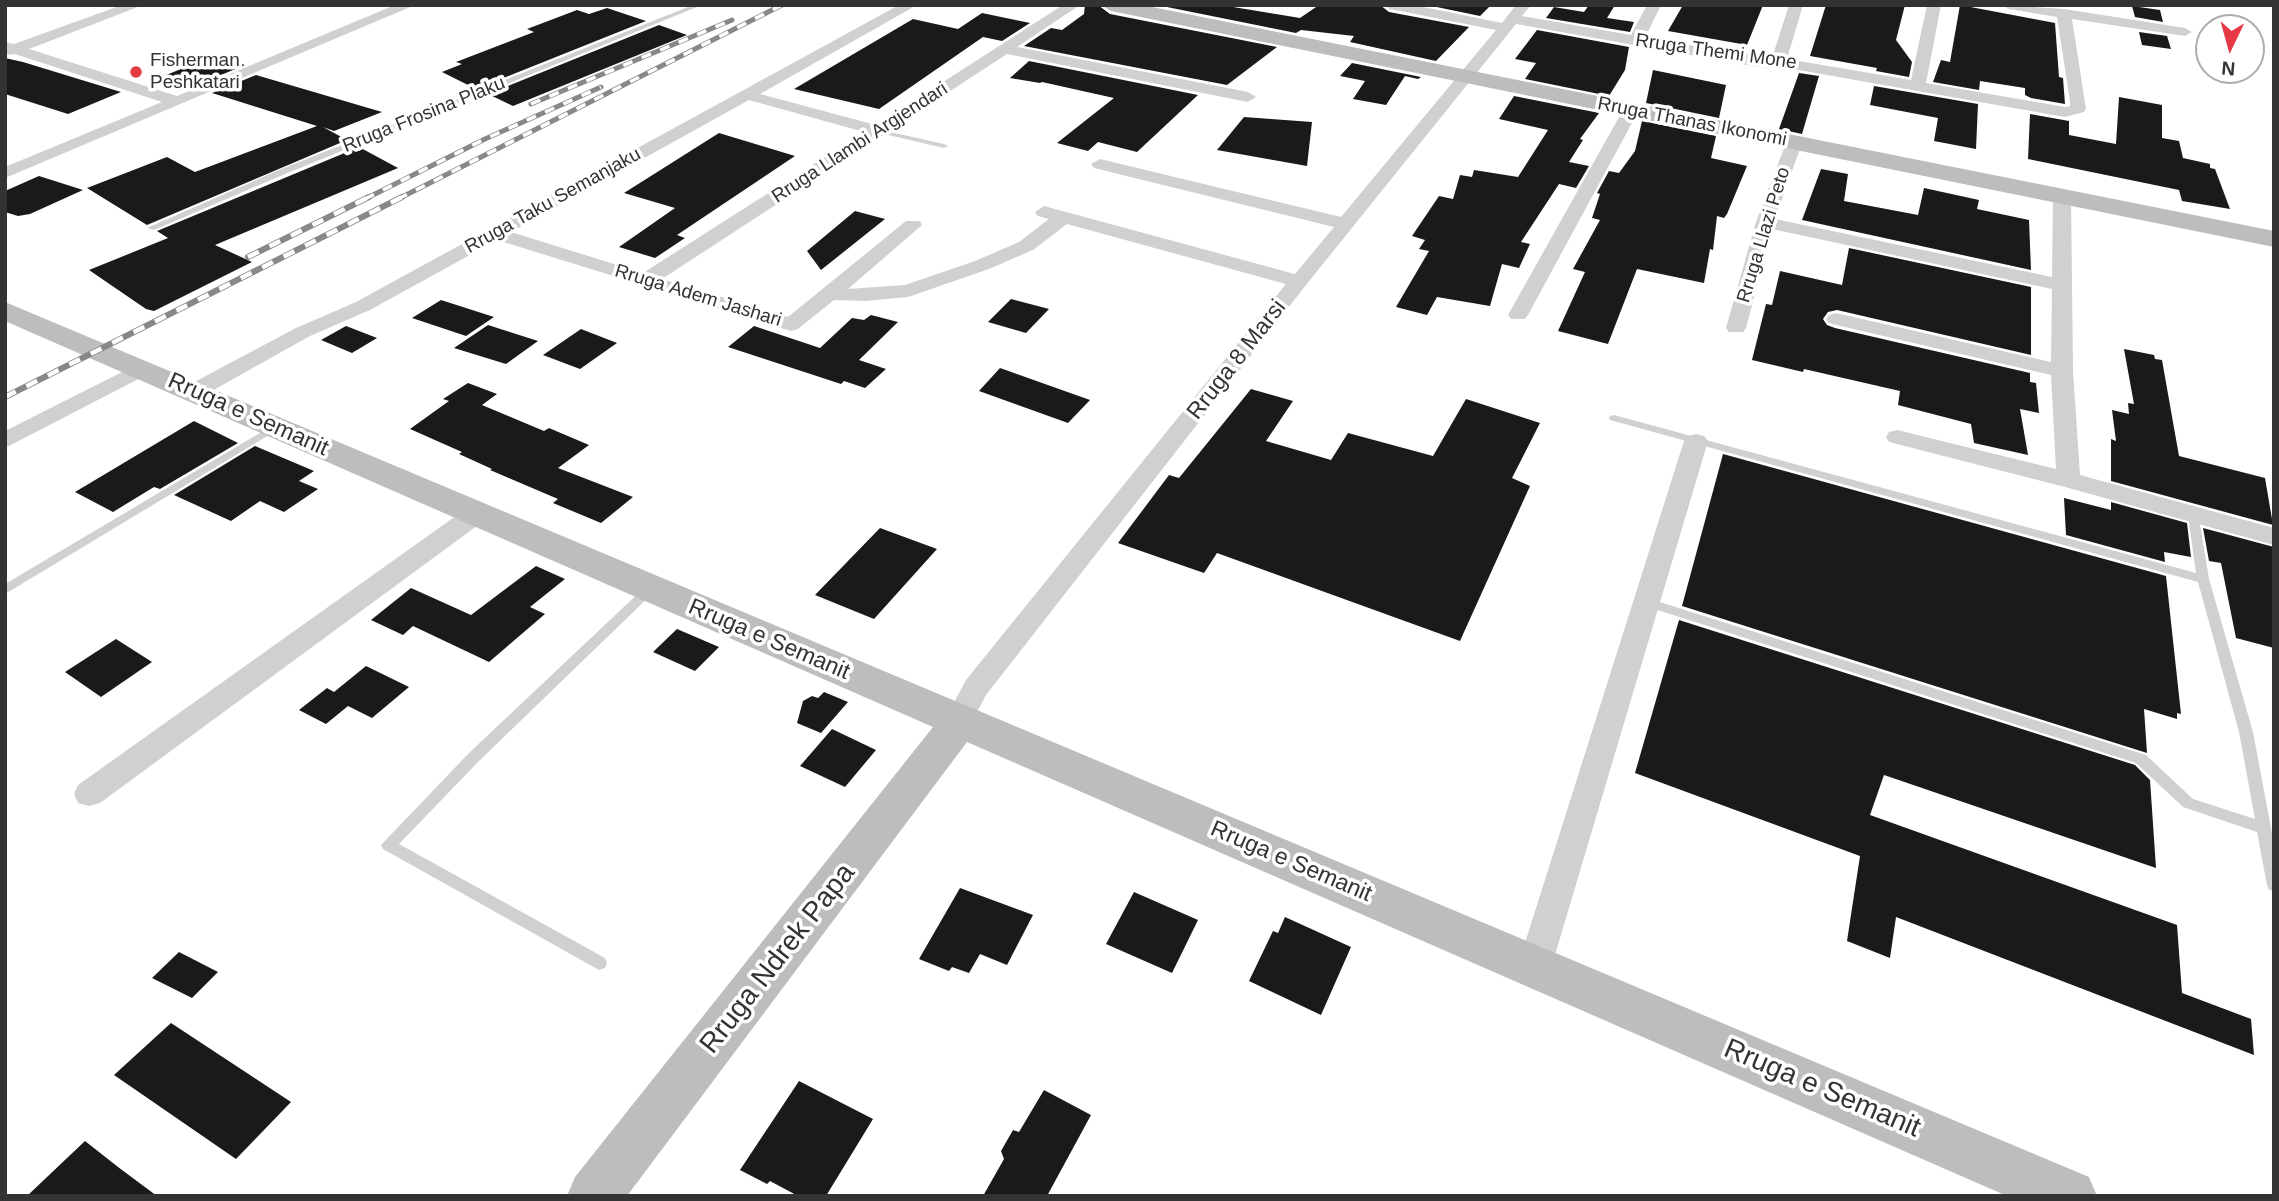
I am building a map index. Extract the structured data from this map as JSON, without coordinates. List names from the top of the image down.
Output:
{
  "streets": {
    "main road": ["Rruga Thanas Ikonomi", "Rruga e Semanit", "Rruga Ndrek Papa"],
    "street": [
      "Rruga Themi Mone",
      "Rruga Llambi Argjendari",
      "Rruga Taku Semanjaku",
      "Rruga Llazi Peto",
      "Rruga Adem Jashari",
      "Rruga 8 Marsi"
    ],
    "lane": ["Rruga Frosina Plaku"]
  },
  "crossings": [
    ["Rruga Themi Mone", "Rruga 8 Marsi"],
    ["Rruga Thanas Ikonomi", "Rruga Llazi Peto"],
    ["Rruga Thanas Ikonomi", "Rruga 8 Marsi"],
    ["Rruga Llambi Argjendari", "Rruga Adem Jashari"],
    ["Rruga Taku Semanjaku", "Rruga Adem Jashari"],
    ["Rruga Taku Semanjaku", "Rruga e Semanit"],
    ["Rruga 8 Marsi", "Rruga e Semanit"],
    ["Rruga 8 Marsi", "Rruga Ndrek Papa"],
    ["Rruga e Semanit", "Rruga Ndrek Papa"]
  ],
  "places": ["Fisherman Peshkatari"],
  "north": "bottom"
}
